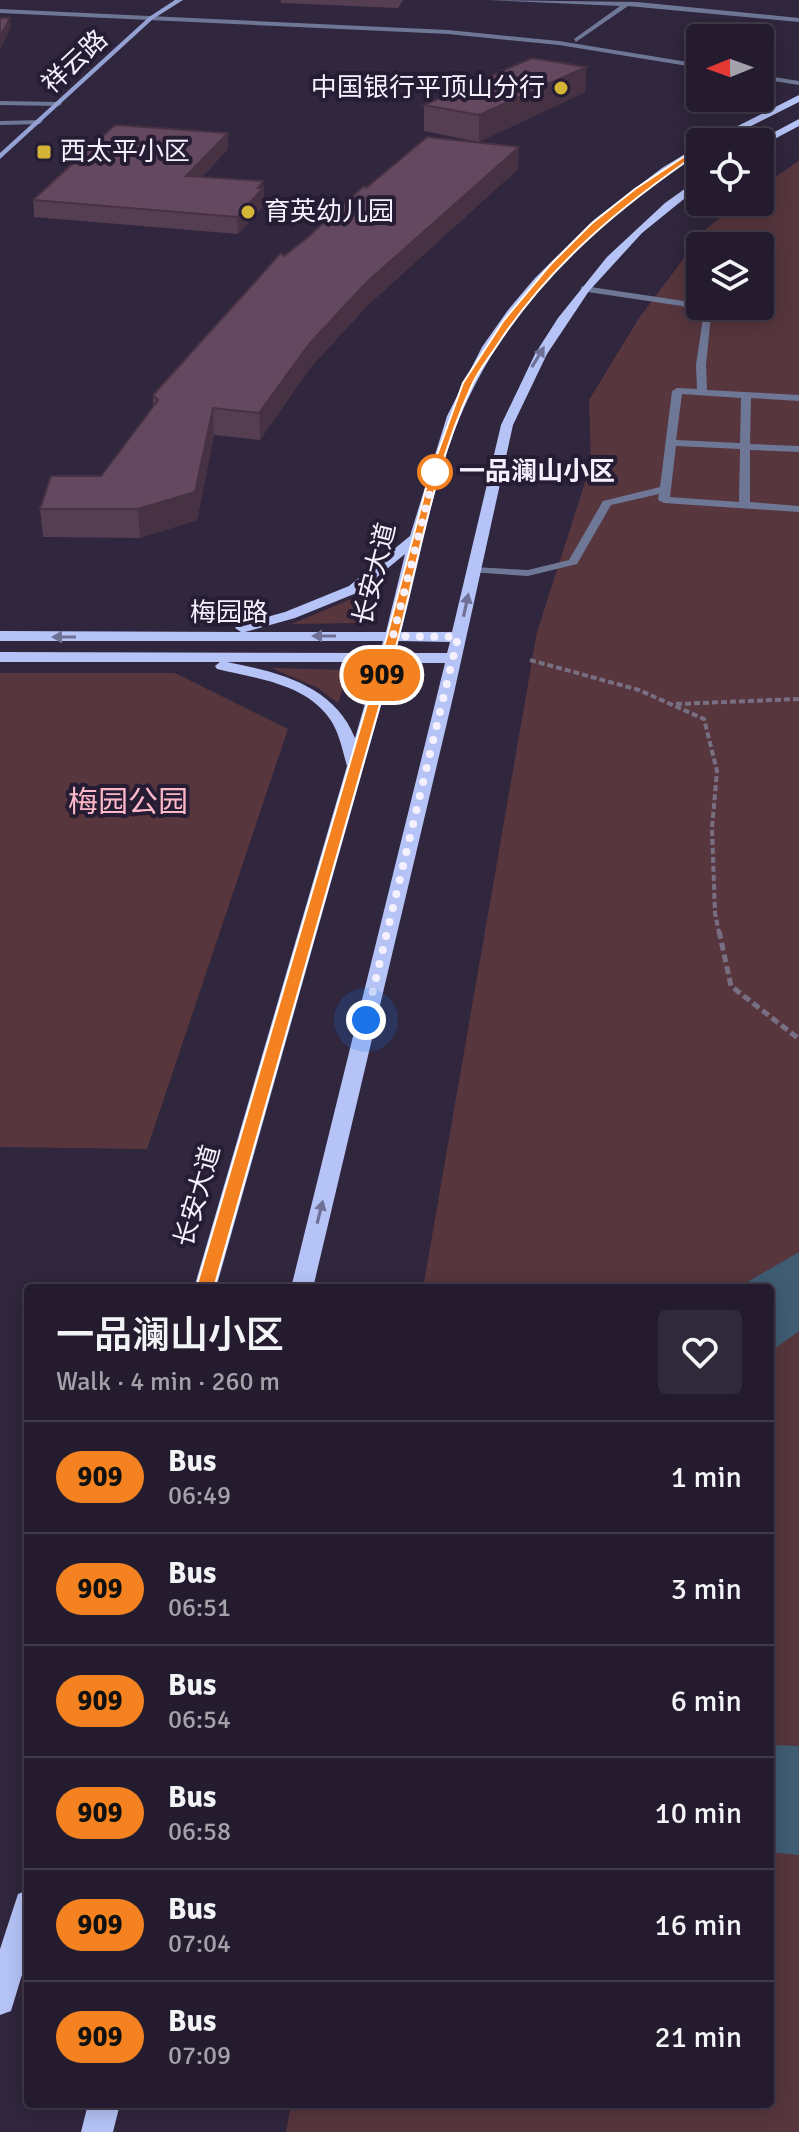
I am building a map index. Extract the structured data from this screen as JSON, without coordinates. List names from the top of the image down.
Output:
{
  "streets": {
    "main road": ["祥云路", "长安大道", "梅园路"]
  },
  "crossings": [
    ["长安大道", "梅园路"]
  ],
  "parks": ["梅园公园"],
  "places": {
    "other": ["中国银行平顶山分行", "育英幼儿园", "一品澜山小区"],
    "transit": ["西太平小区"]
  },
  "lines": ["bus line 909"],
  "north": "left",
  "page": {
    "on_map": "909",
    "heading": ["一品澜山小区", "Walk · 4 min · 260 m"],
    "list": [
      {
        "mark": "909",
        "name": "Bus",
        "note": "06:49",
        "value": "1 min"
      },
      {
        "mark": "909",
        "name": "Bus",
        "note": "06:51",
        "value": "3 min"
      },
      {
        "mark": "909",
        "name": "Bus",
        "note": "06:54",
        "value": "6 min"
      },
      {
        "mark": "909",
        "name": "Bus",
        "note": "06:58",
        "value": "10 min"
      },
      {
        "mark": "909",
        "name": "Bus",
        "note": "07:04",
        "value": "16 min"
      },
      {
        "mark": "909",
        "name": "Bus",
        "note": "07:09",
        "value": "21 min"
      }
    ]
  }
}
